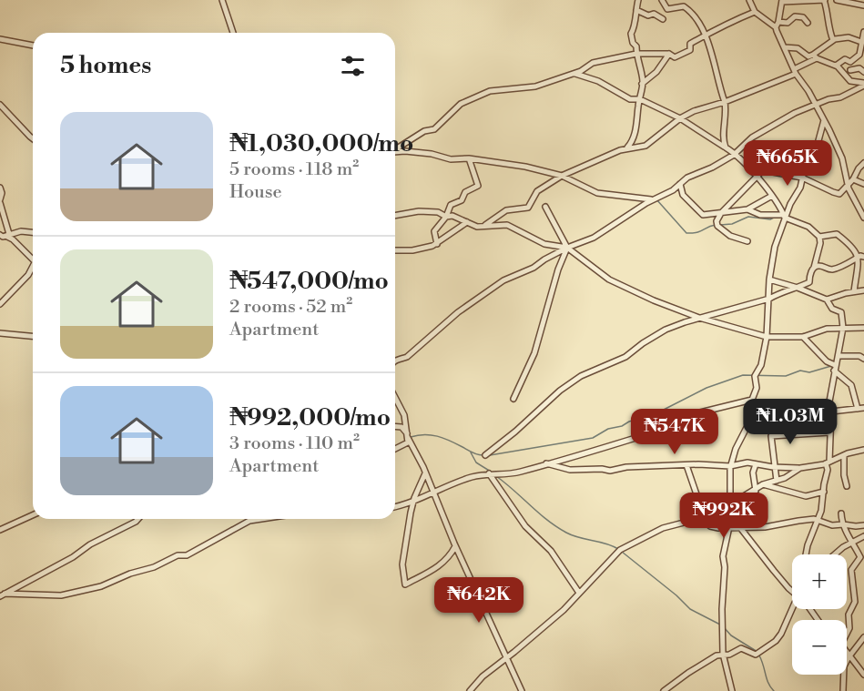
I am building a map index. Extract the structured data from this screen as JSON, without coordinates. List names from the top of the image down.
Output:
{
  "page": {
    "heading": "5 homes",
    "list": [
      {
        "name": "₦1,030,000/mo",
        "note": "5 rooms · 118 m² · House"
      },
      {
        "name": "₦547,000/mo",
        "note": "2 rooms · 52 m² · Apartment"
      },
      {
        "name": "₦992,000/mo",
        "note": "3 rooms · 110 m² · Apartment"
      }
    ],
    "price": [
      "₦665K",
      "₦1.03M",
      "₦547K",
      "₦992K",
      "₦642K"
    ],
    "map_buttons": ["+", "−"]
  }
}
